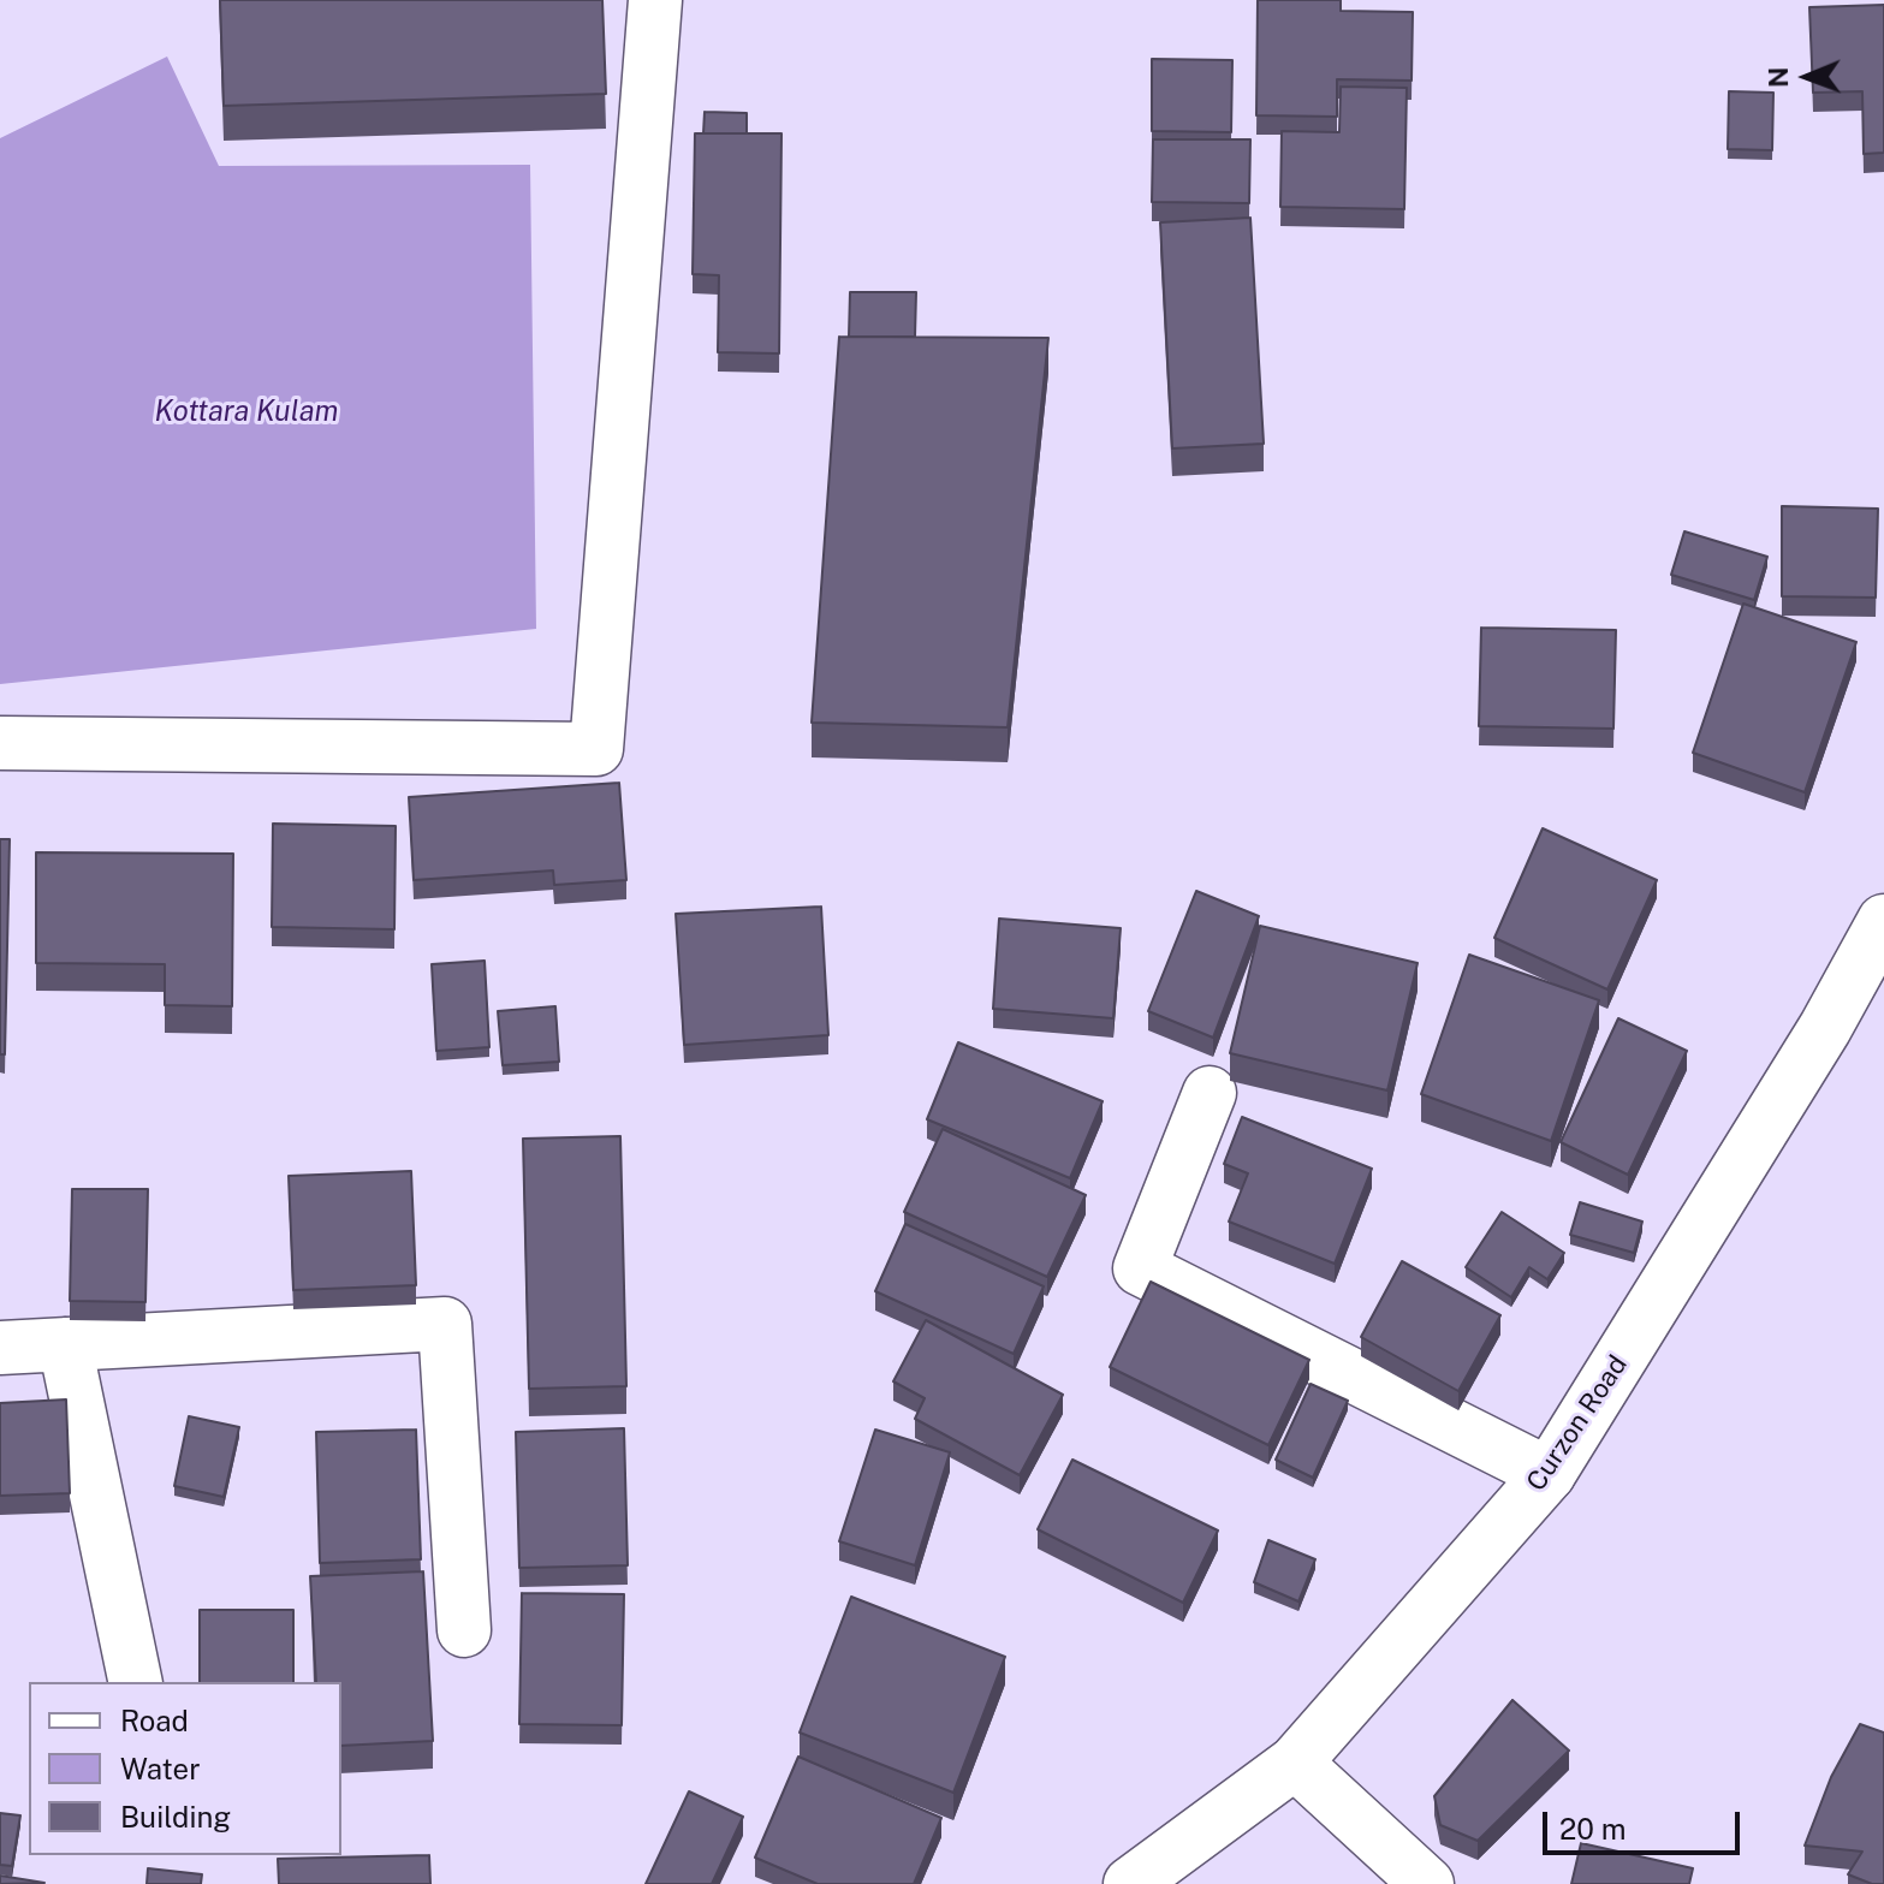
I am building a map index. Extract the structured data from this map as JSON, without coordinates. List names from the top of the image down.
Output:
{
  "streets": {
    "street": ["Curzon Road"]
  },
  "water": ["Kottara Kulam"],
  "legend": ["Road", "Water", "Building"],
  "scale_bar": "20 m",
  "north": "left"
}
